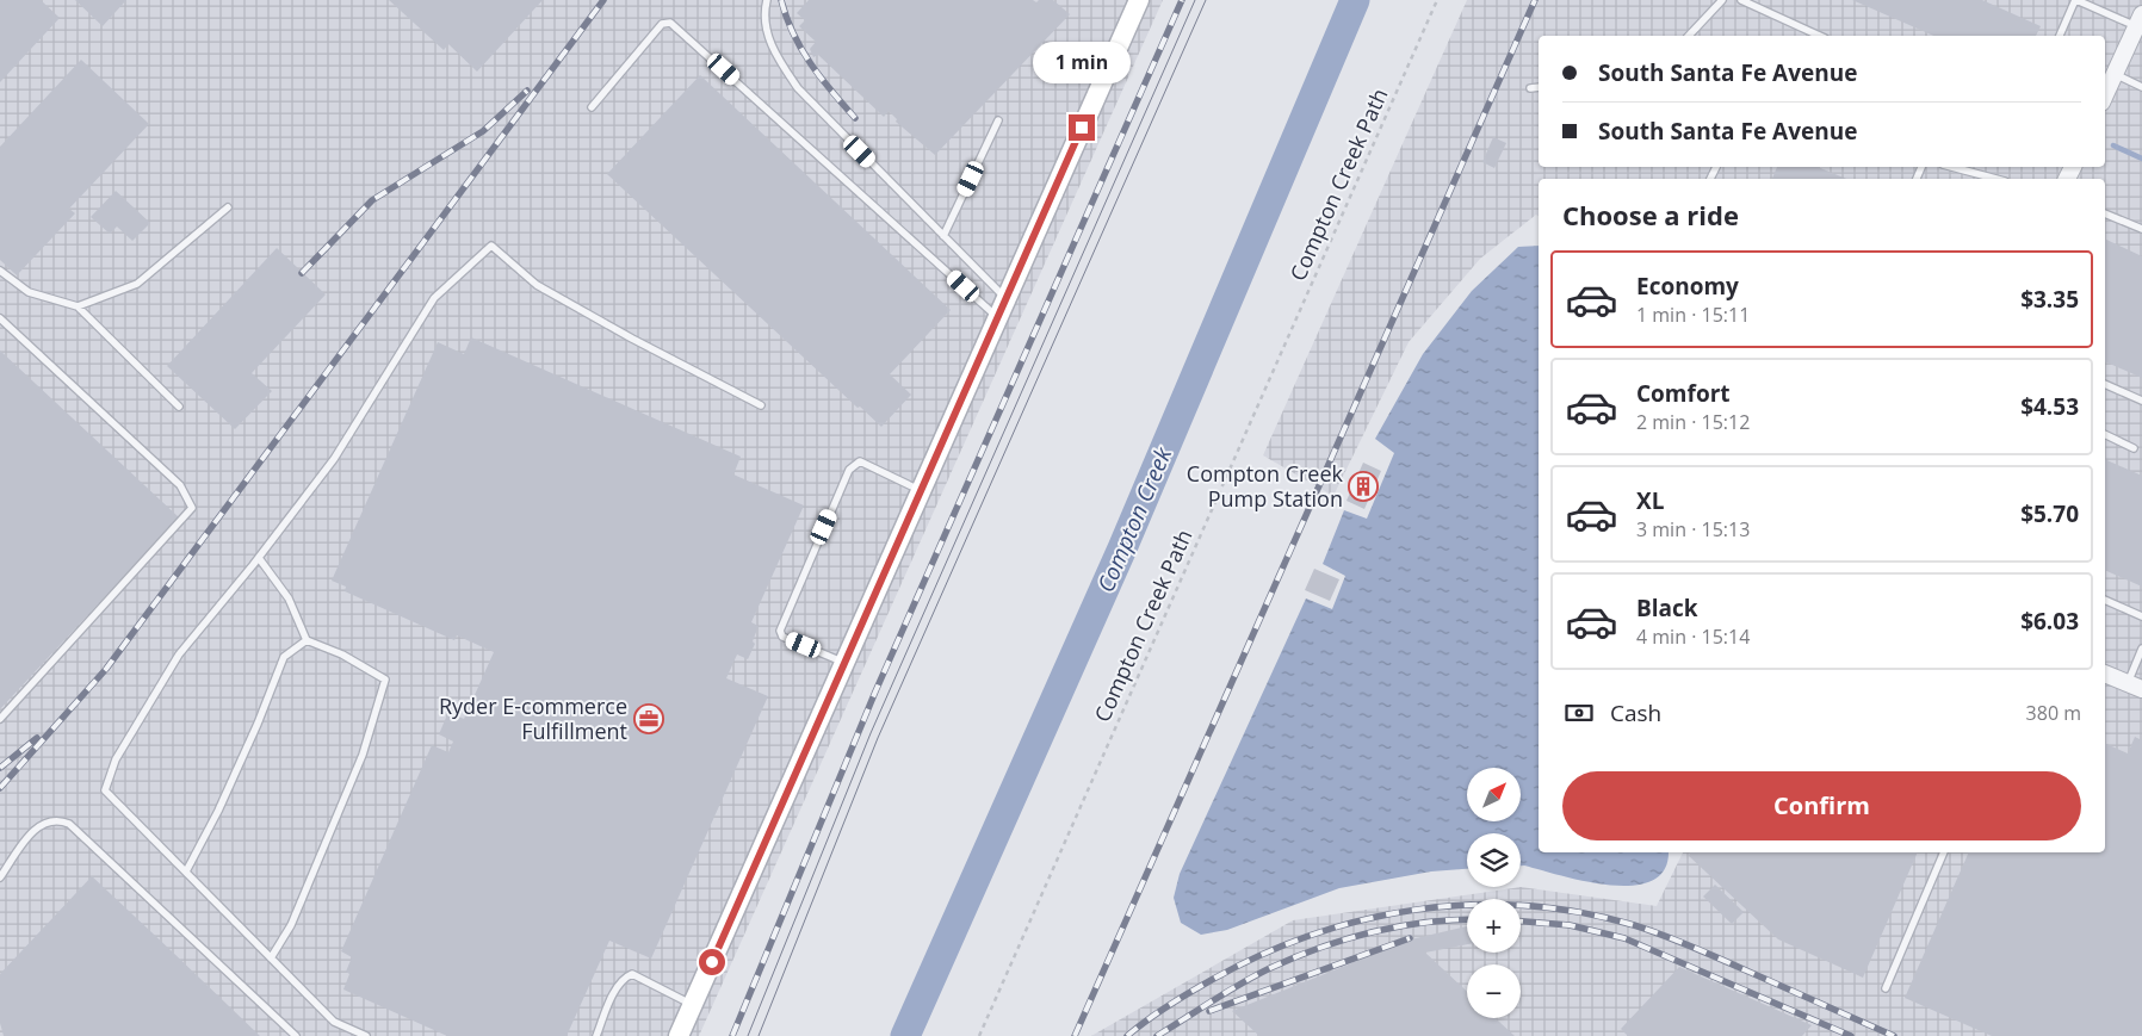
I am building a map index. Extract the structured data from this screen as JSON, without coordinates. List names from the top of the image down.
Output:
{
  "streets": {
    "path": ["Compton Creek Path"]
  },
  "water": ["Compton Creek"],
  "places": {
    "building": ["Compton Creek Pump Station"],
    "office": ["Ryder E-commerce Fulfillment"]
  },
  "north": "top right",
  "page": {
    "banner": ["South Santa Fe Avenue", "South Santa Fe Avenue"],
    "bubble": "1 min",
    "heading": "Choose a ride",
    "list": [
      {
        "name": "Economy",
        "note": "1 min · 15:11",
        "value": "$3.35"
      },
      {
        "name": "Comfort",
        "note": "2 min · 15:12",
        "value": "$4.53"
      },
      {
        "name": "XL",
        "note": "3 min · 15:13",
        "value": "$5.70"
      },
      {
        "name": "Black",
        "note": "4 min · 15:14",
        "value": "$6.03"
      }
    ],
    "pay": ["Cash", "380 m"],
    "buttons": "Confirm",
    "map_buttons": ["+", "−"]
  }
}
